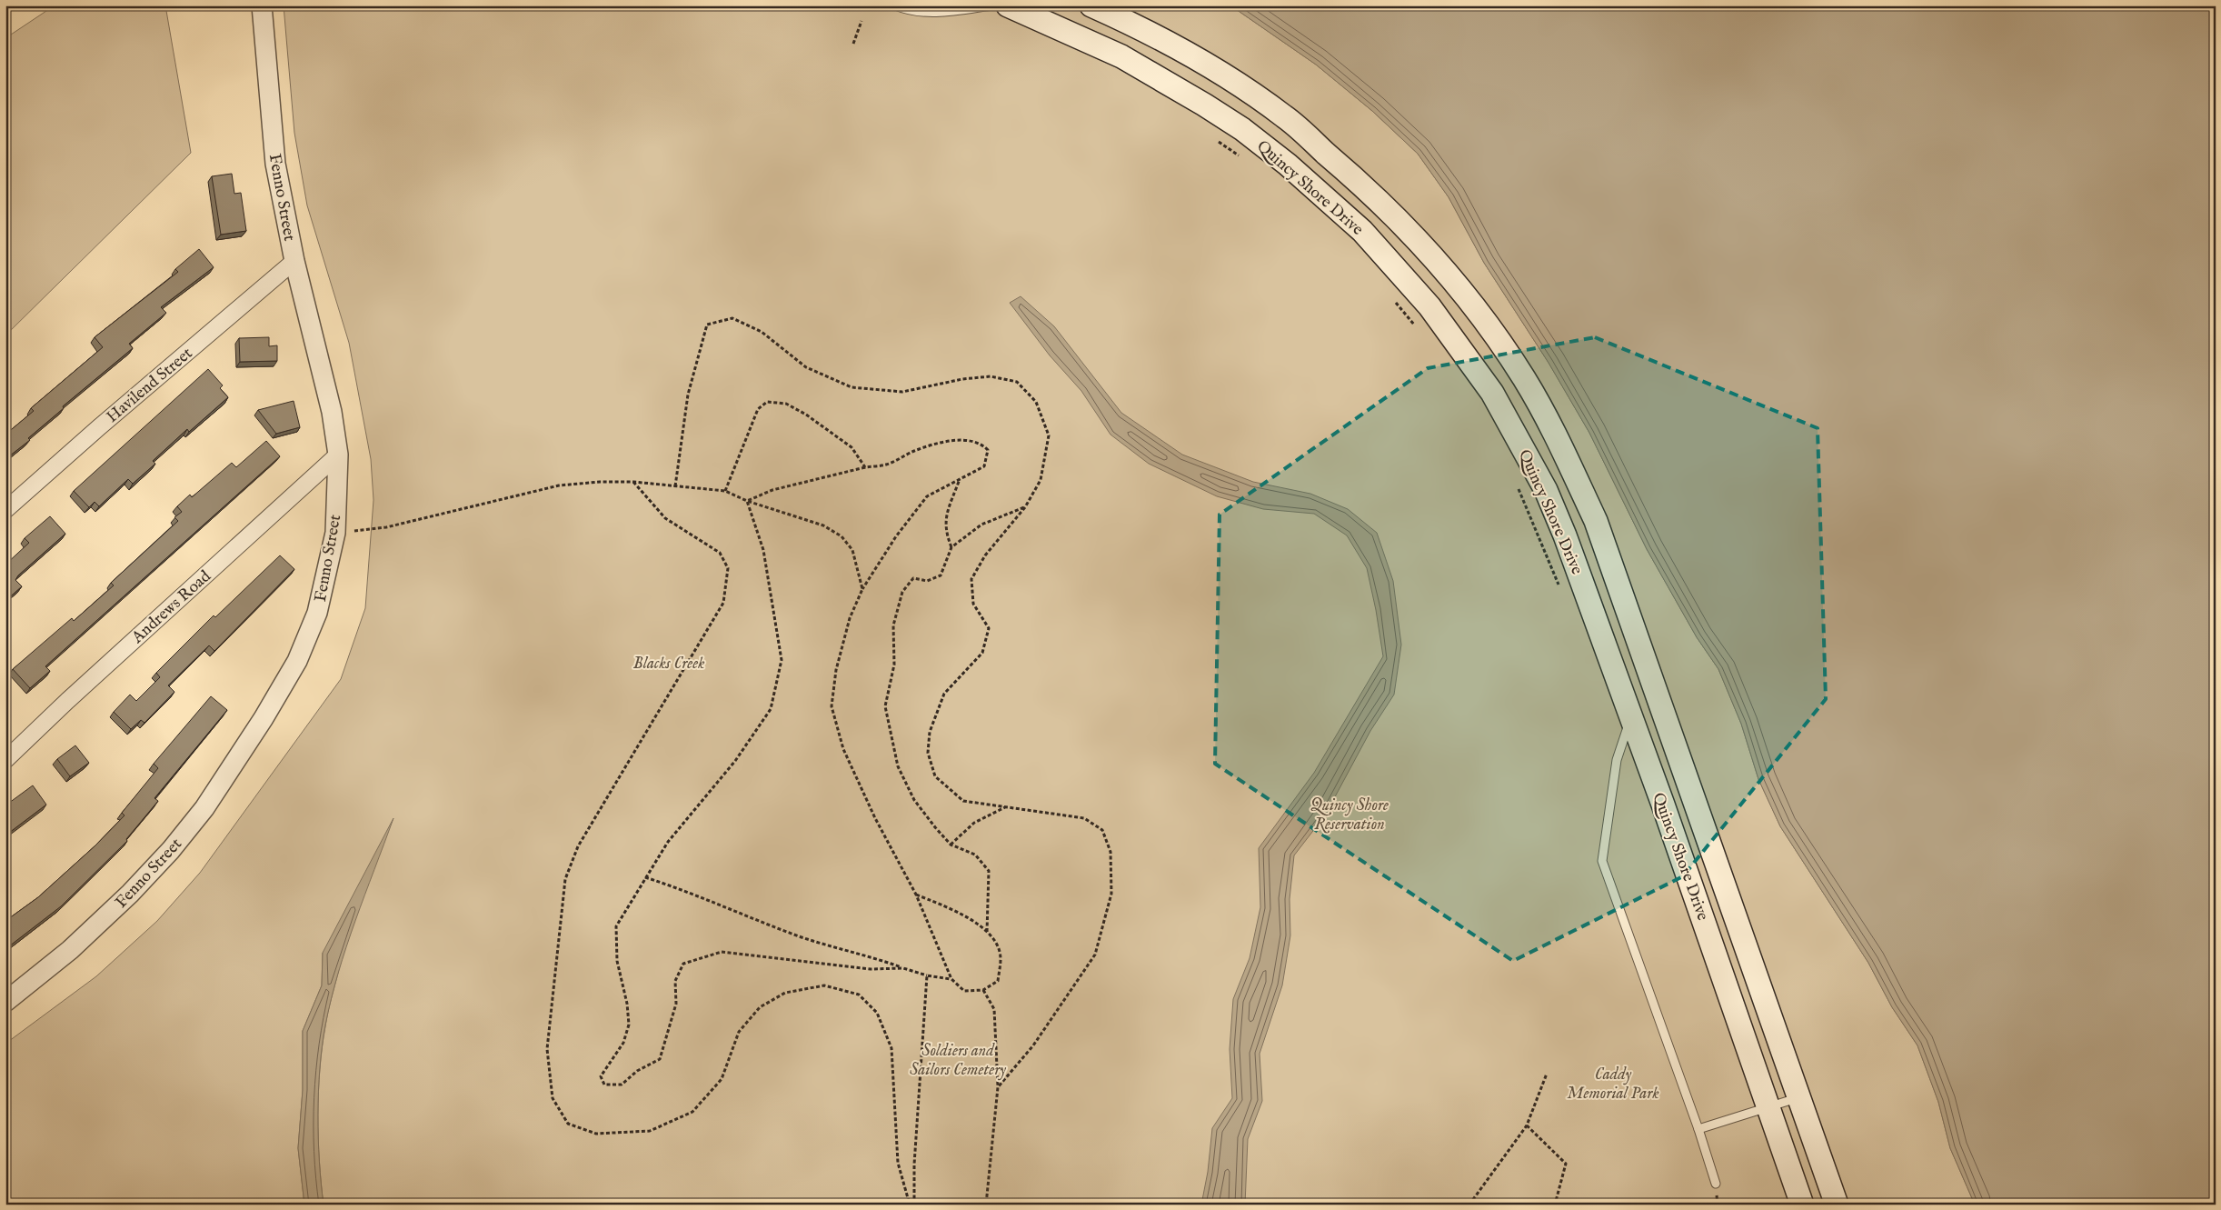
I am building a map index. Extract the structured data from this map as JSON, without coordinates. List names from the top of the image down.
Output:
{
  "streets": {
    "main road": ["Quincy Shore Drive"],
    "street": ["Fenno Street", "Havilend Street", "Andrews Road"]
  },
  "crossings": [
    ["Fenno Street", "Havilend Street"],
    ["Fenno Street", "Andrews Road"]
  ],
  "parks": [
    "Blacks Creek",
    "Quincy Shore Reservation",
    "Soldiers and Sailors Cemetery",
    "Caddy Memorial Park"
  ]
}
